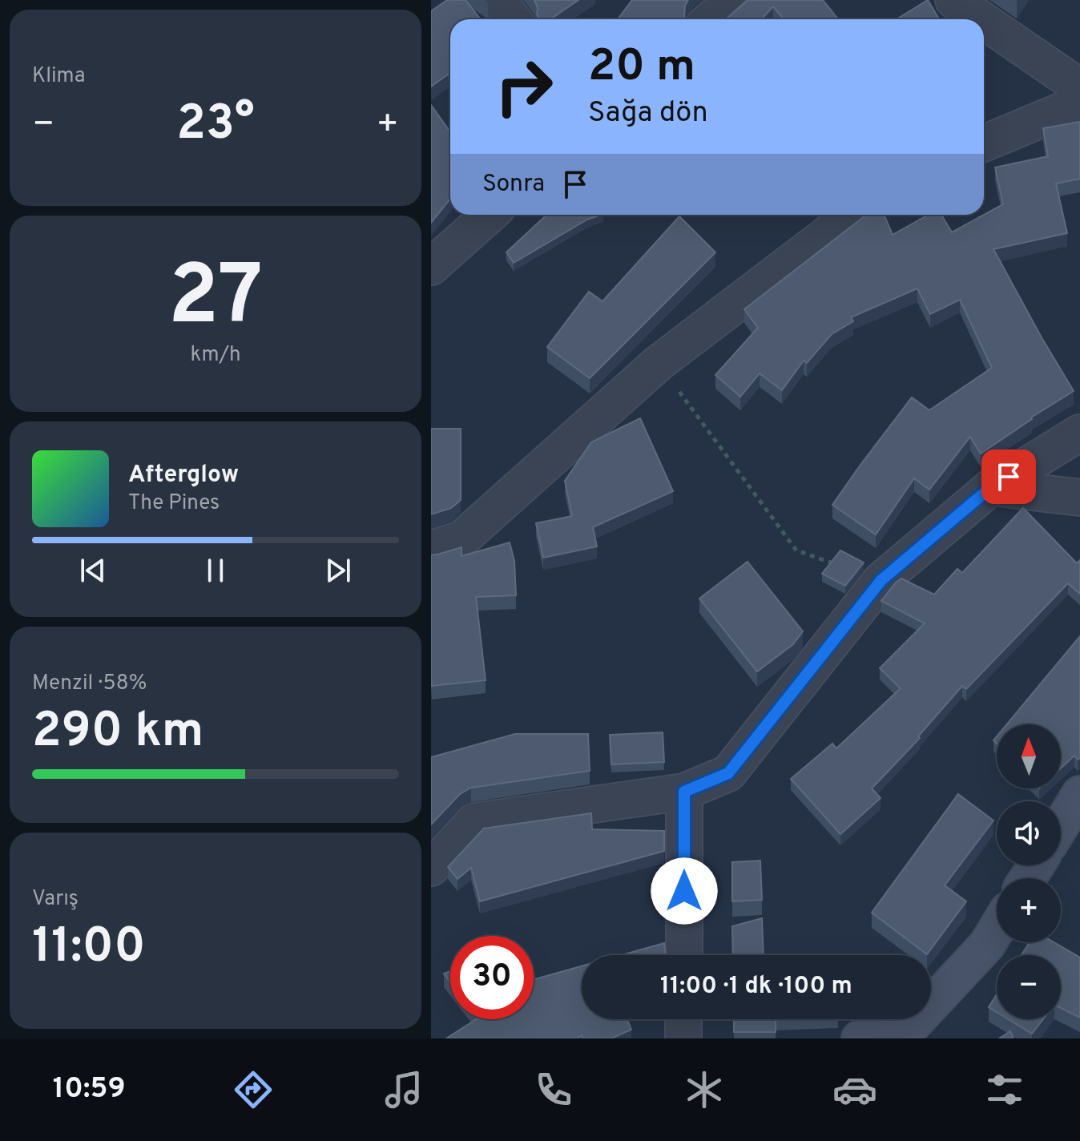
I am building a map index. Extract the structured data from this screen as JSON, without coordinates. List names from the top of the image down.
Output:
{
  "north": "top",
  "page": {
    "tile": [
      "Klima",
      ["27", "km/h"],
      ["Menzil · 58%", "290 km"],
      ["Varış", "11:00"]
    ],
    "turn": ["20 m", "Sağa dön"],
    "heat": ["−", "23°", "+"],
    "then": "Sonra",
    "song": ["Afterglow", "The Pines"],
    "map_buttons": ["+", "−"],
    "limit": "30",
    "trip": "11:00 · 1 dk · 100 m",
    "tabs": "10:59"
  }
}
